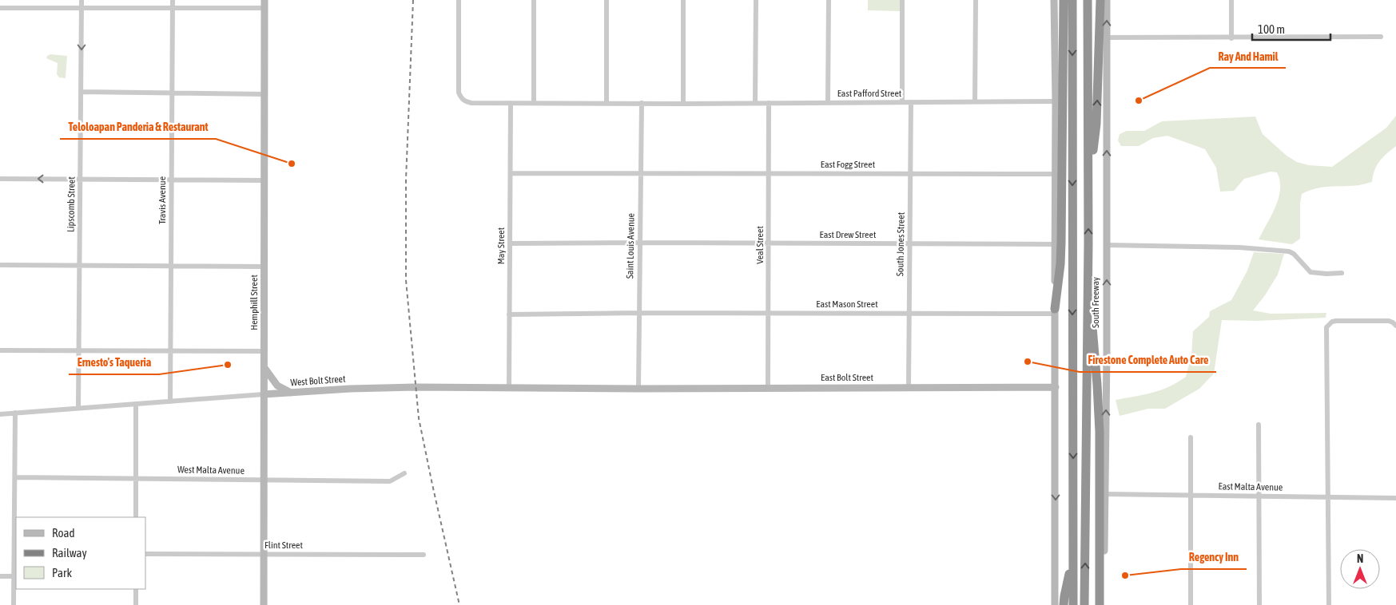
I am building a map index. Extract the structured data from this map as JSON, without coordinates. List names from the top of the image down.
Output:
{
  "streets": {
    "highway": ["South Freeway"],
    "main road": ["Hemphill Street", "East Bolt Street", "West Bolt Street"],
    "street": [
      "East Pafford Street",
      "East Fogg Street",
      "Travis Avenue",
      "Lipscomb Street",
      "East Drew Street",
      "South Jones Street",
      "Veal Street",
      "May Street",
      "Saint Louis Avenue",
      "East Mason Street",
      "West Malta Avenue",
      "East Malta Avenue",
      "Flint Street"
    ]
  },
  "crossings": [
    ["East Pafford Street", "South Jones Street"],
    ["East Pafford Street", "Veal Street"],
    ["East Pafford Street", "May Street"],
    ["East Pafford Street", "Saint Louis Avenue"],
    ["East Fogg Street", "South Jones Street"],
    ["East Fogg Street", "Veal Street"],
    ["East Fogg Street", "May Street"],
    ["East Fogg Street", "Saint Louis Avenue"],
    ["Travis Avenue", "West Bolt Street"],
    ["Lipscomb Street", "West Bolt Street"],
    ["East Drew Street", "South Jones Street"],
    ["East Drew Street", "Veal Street"],
    ["East Drew Street", "May Street"],
    ["East Drew Street", "Saint Louis Avenue"],
    ["South Jones Street", "East Mason Street"],
    ["South Jones Street", "East Bolt Street"],
    ["Veal Street", "East Mason Street"],
    ["Veal Street", "East Bolt Street"],
    ["May Street", "East Mason Street"],
    ["May Street", "West Bolt Street"],
    ["Saint Louis Avenue", "East Mason Street"],
    ["Saint Louis Avenue", "East Bolt Street"],
    ["Saint Louis Avenue", "West Bolt Street"],
    ["Hemphill Street", "West Bolt Street"],
    ["Hemphill Street", "West Malta Avenue"],
    ["Hemphill Street", "Flint Street"],
    ["South Freeway", "East Malta Avenue"],
    ["East Bolt Street", "West Bolt Street"]
  ],
  "places": [
    "Ray And Hamil",
    "Teloloapan Panderia & Restaurant",
    "Firestone Complete Auto Care",
    "Ernesto's Taqueria",
    "Regency Inn"
  ],
  "legend": ["Road", "Railway", "Park"],
  "scale_bar": "100 m",
  "north": "top"
}
